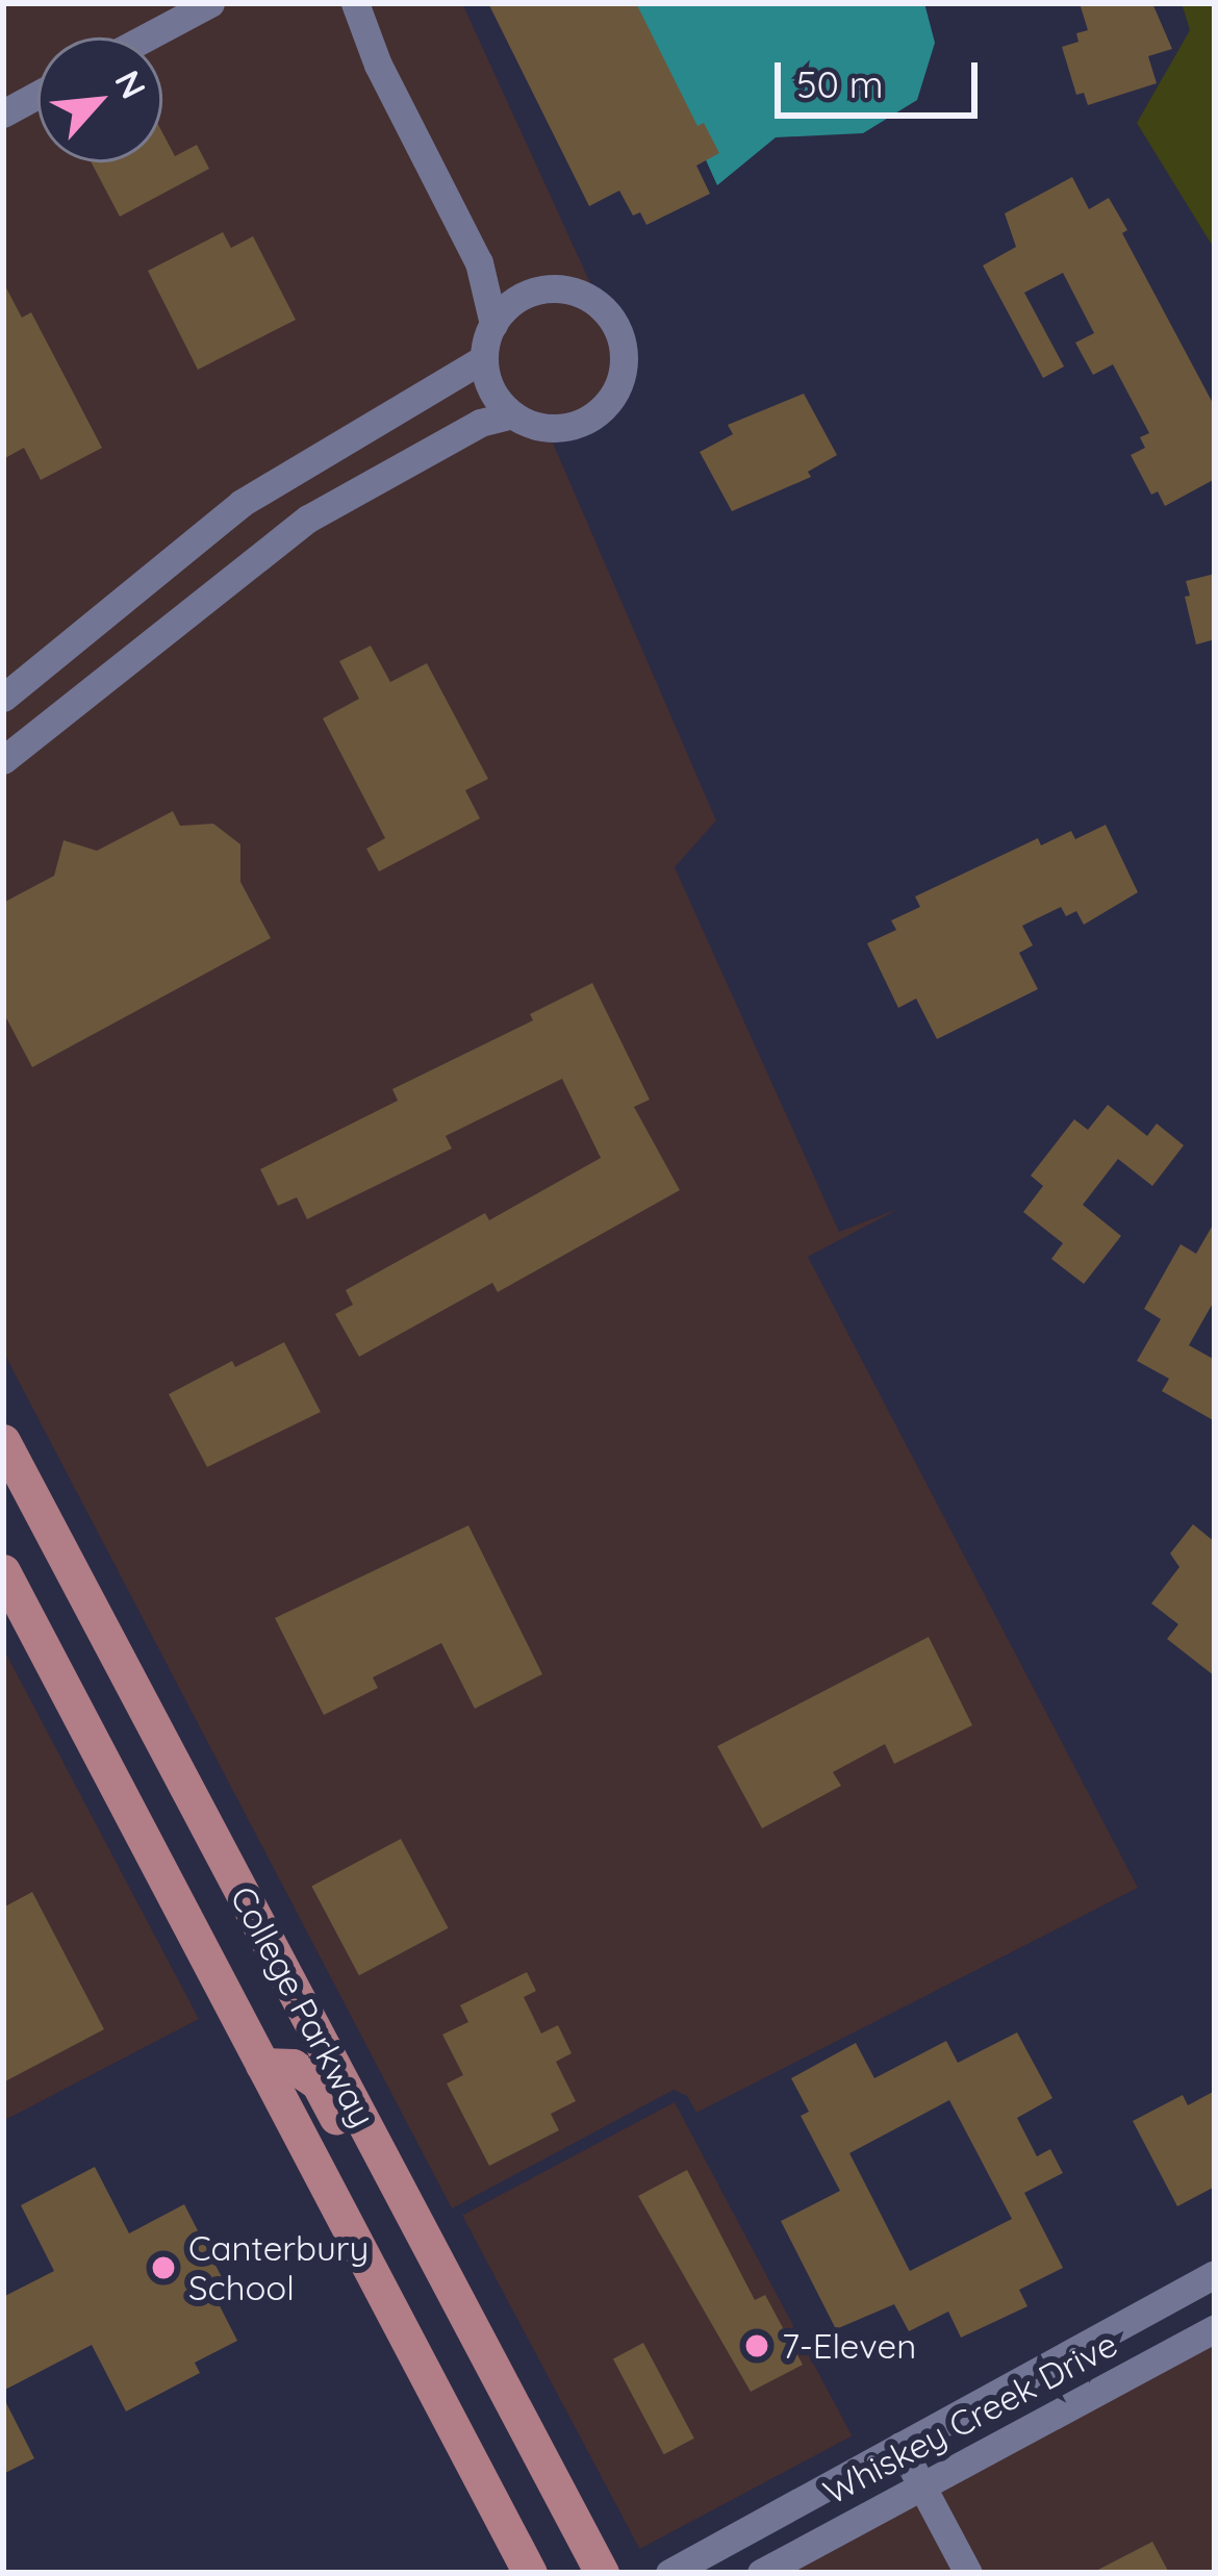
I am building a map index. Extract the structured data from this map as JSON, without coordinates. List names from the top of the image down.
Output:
{
  "streets": {
    "main road": ["College Parkway"],
    "street": ["Whiskey Creek Drive"]
  },
  "places": ["Canterbury School", "7-Eleven"],
  "scale_bar": "50 m",
  "north": "top right"
}
